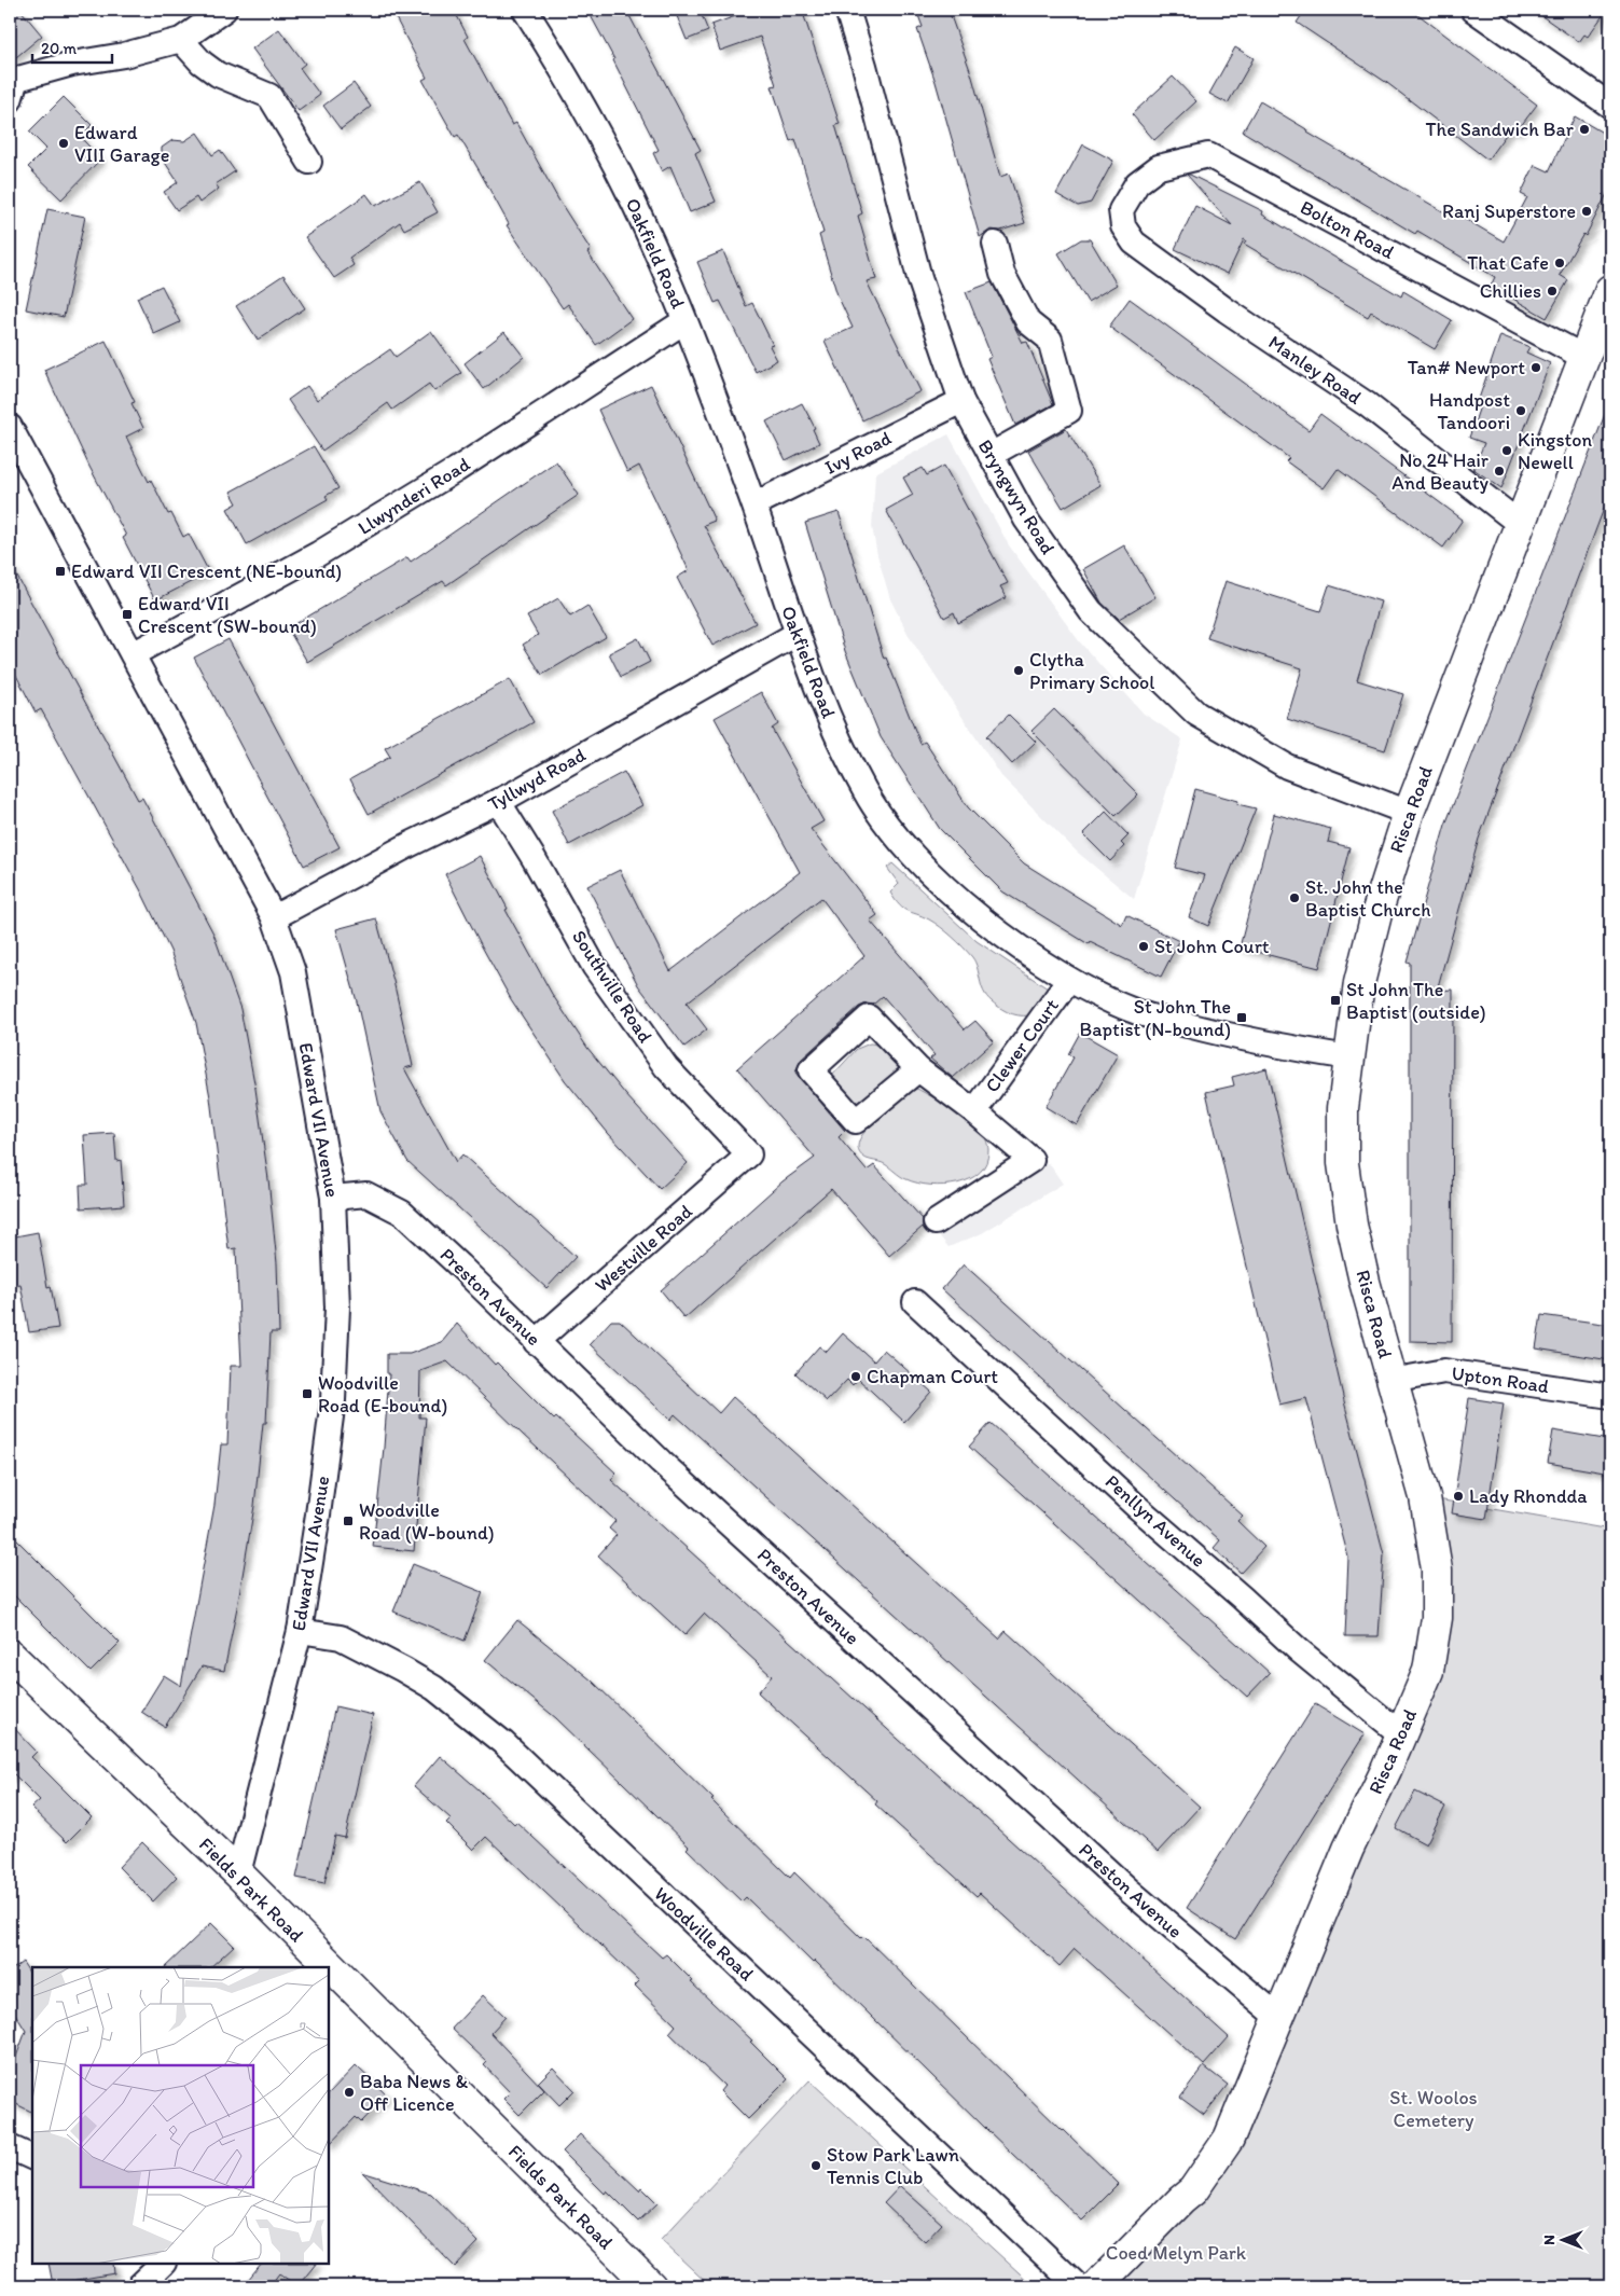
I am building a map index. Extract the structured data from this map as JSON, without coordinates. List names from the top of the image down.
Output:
{
  "streets": {
    "main road": ["Risca Road", "Fields Park Road"],
    "street": [
      "Bolton Road",
      "Oakfield Road",
      "Manley Road",
      "Ivy Road",
      "Llwynderi Road",
      "Bryngwyn Road",
      "Tyllwyd Road",
      "Southville Road",
      "Clewer Court",
      "Edward VII Avenue",
      "Westville Road",
      "Preston Avenue",
      "Upton Road",
      "Penllyn Avenue",
      "Woodville Road"
    ]
  },
  "crossings": [
    ["Bolton Road", "Manley Road"],
    ["Bolton Road", "Risca Road"],
    ["Oakfield Road", "Ivy Road"],
    ["Oakfield Road", "Llwynderi Road"],
    ["Oakfield Road", "Tyllwyd Road"],
    ["Oakfield Road", "Risca Road"],
    ["Oakfield Road", "Clewer Court"],
    ["Manley Road", "Risca Road"],
    ["Ivy Road", "Bryngwyn Road"],
    ["Llwynderi Road", "Edward VII Avenue"],
    ["Bryngwyn Road", "Risca Road"],
    ["Tyllwyd Road", "Southville Road"],
    ["Tyllwyd Road", "Edward VII Avenue"],
    ["Risca Road", "Preston Avenue"],
    ["Risca Road", "Upton Road"],
    ["Risca Road", "Penllyn Avenue"],
    ["Southville Road", "Westville Road"],
    ["Edward VII Avenue", "Preston Avenue"],
    ["Edward VII Avenue", "Fields Park Road"],
    ["Edward VII Avenue", "Woodville Road"],
    ["Westville Road", "Preston Avenue"]
  ],
  "parks": ["St. Woolos Cemetery", "Coed Melyn Park"],
  "places": {
    "other": [
      "The Sandwich Bar",
      "Edward VIII Garage",
      "Ranj Superstore",
      "That Cafe",
      "Chillies",
      "Tan# Newport",
      "Handpost Tandoori",
      "Kingston Newell",
      "No 24 Hair And Beauty",
      "Clytha Primary School",
      "St. John the Baptist Church",
      "St John Court",
      "Chapman Court",
      "Lady Rhondda",
      "Baba News & Off Licence",
      "Stow Park Lawn Tennis Club"
    ],
    "transit": [
      "Edward VII Crescent (NE-bound)",
      "Edward VII Crescent (SW-bound)",
      "St John The Baptist (outside)",
      "St John The Baptist (N-bound)",
      "Woodville Road (E-bound)",
      "Woodville Road (W-bound)"
    ]
  },
  "scale_bar": "20 m",
  "north": "left"
}
